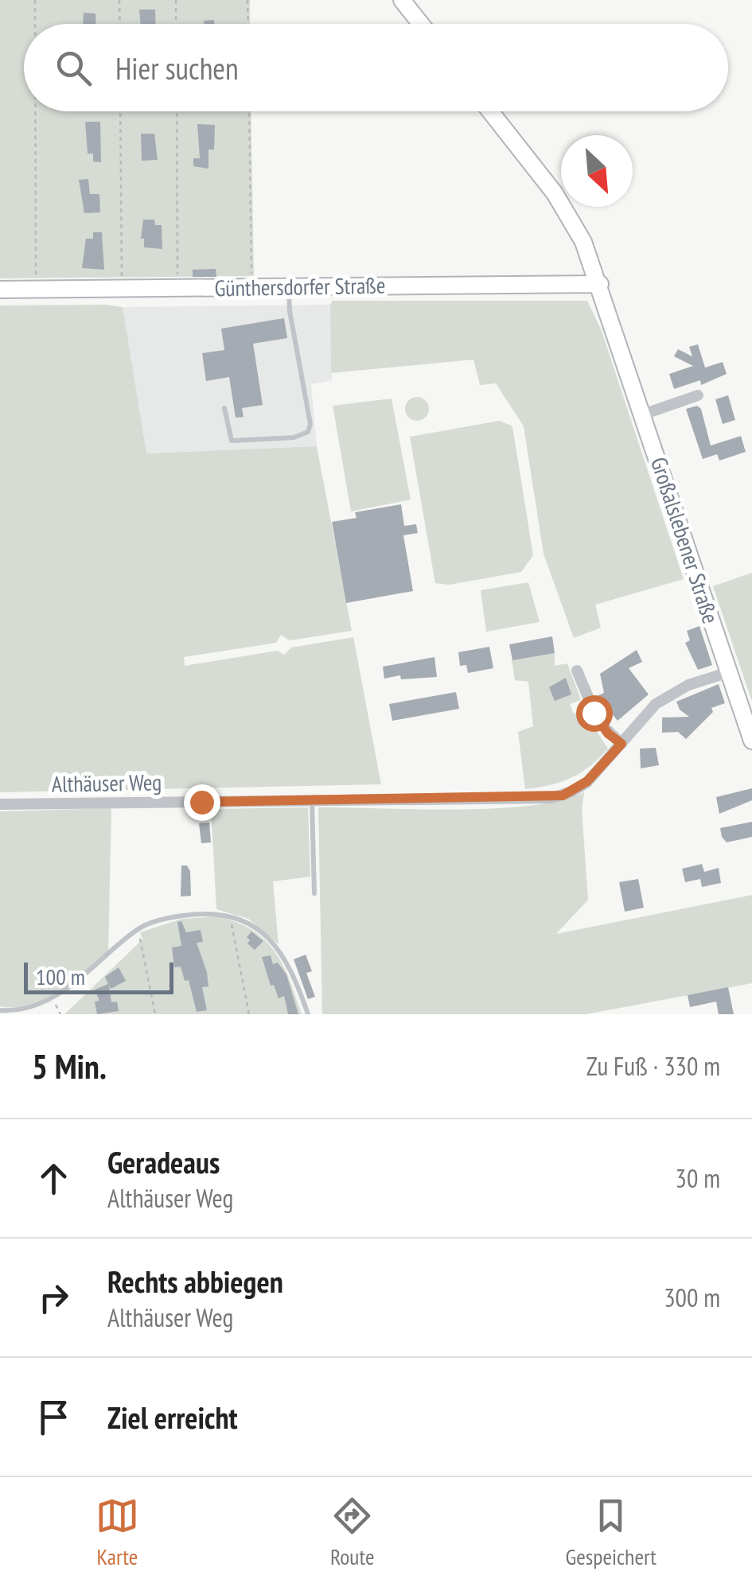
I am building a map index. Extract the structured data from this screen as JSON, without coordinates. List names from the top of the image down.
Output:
{
  "streets": {
    "main road": ["Günthersdorfer Straße", "Großalslebener Straße"],
    "street": ["Althäuser Weg"]
  },
  "crossings": [
    ["Günthersdorfer Straße", "Großalslebener Straße"],
    ["Großalslebener Straße", "Althäuser Weg"]
  ],
  "scale_bar": "100 m",
  "north": "bottom right",
  "page": {
    "search": "Hier suchen",
    "scale": "100 m",
    "heading": ["5 Min.", "Zu Fuß · 330 m"],
    "list": [
      ["Geradeaus", "Althäuser Weg", "30 m"],
      ["Rechts abbiegen", "Althäuser Weg", "300 m"],
      "Ziel erreicht"
    ],
    "nav": ["Karte", "Route", "Gespeichert"]
  }
}
